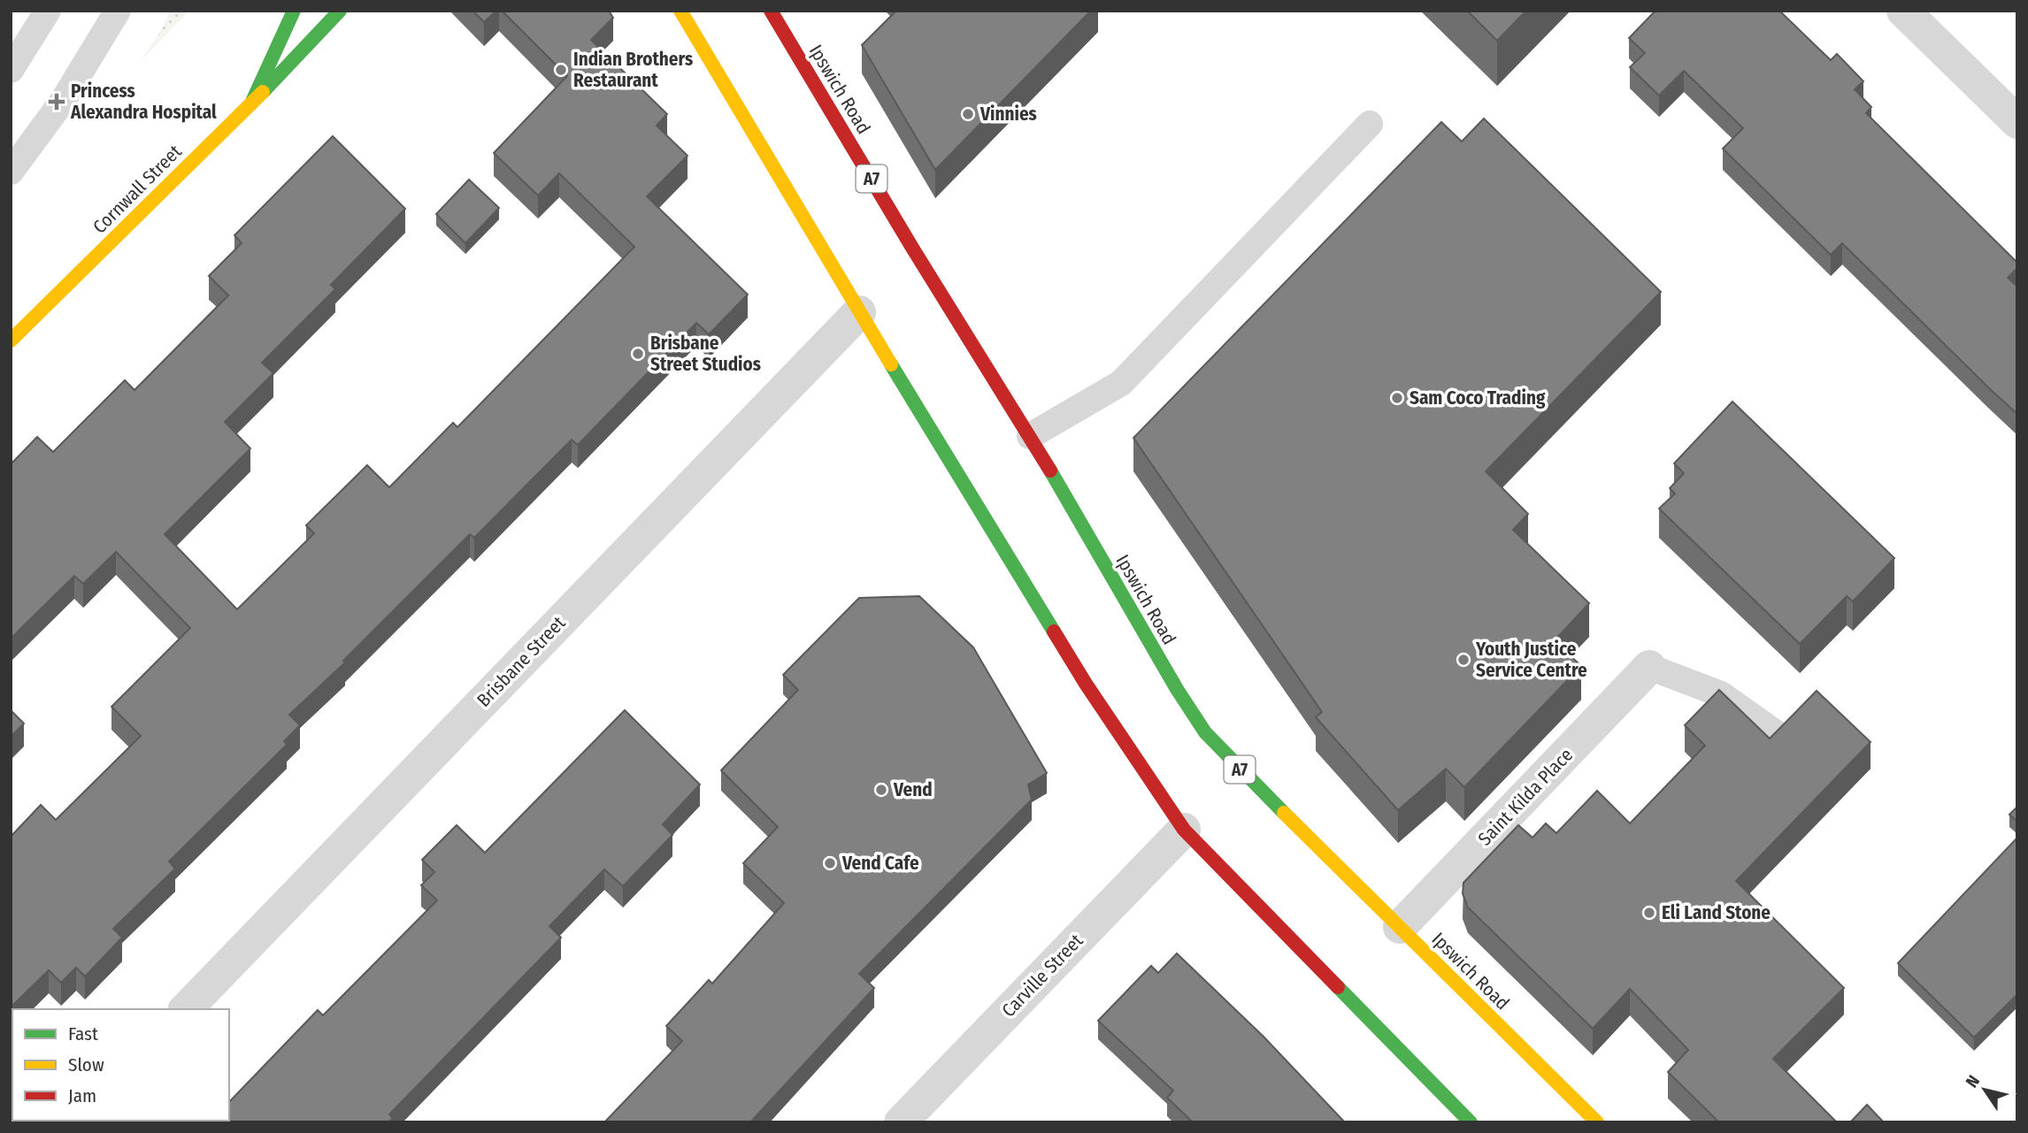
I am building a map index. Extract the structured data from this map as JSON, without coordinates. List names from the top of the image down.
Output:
{
  "streets": {
    "main road": ["Ipswich Road", "A7", "Cornwall Street"],
    "street": ["Brisbane Street", "Saint Kilda Place", "Carville Street"]
  },
  "crossings": [
    ["Ipswich Road", "Saint Kilda Place"]
  ],
  "places": {
    "other": [
      "Indian Brothers Restaurant",
      "Vinnies",
      "Brisbane Street Studios",
      "Sam Coco Trading",
      "Youth Justice Service Centre",
      "Vend",
      "Vend Cafe",
      "Eli Land Stone"
    ],
    "health": ["Princess Alexandra Hospital"]
  },
  "legend": ["Fast", "Slow", "Jam"],
  "north": "top left"
}
